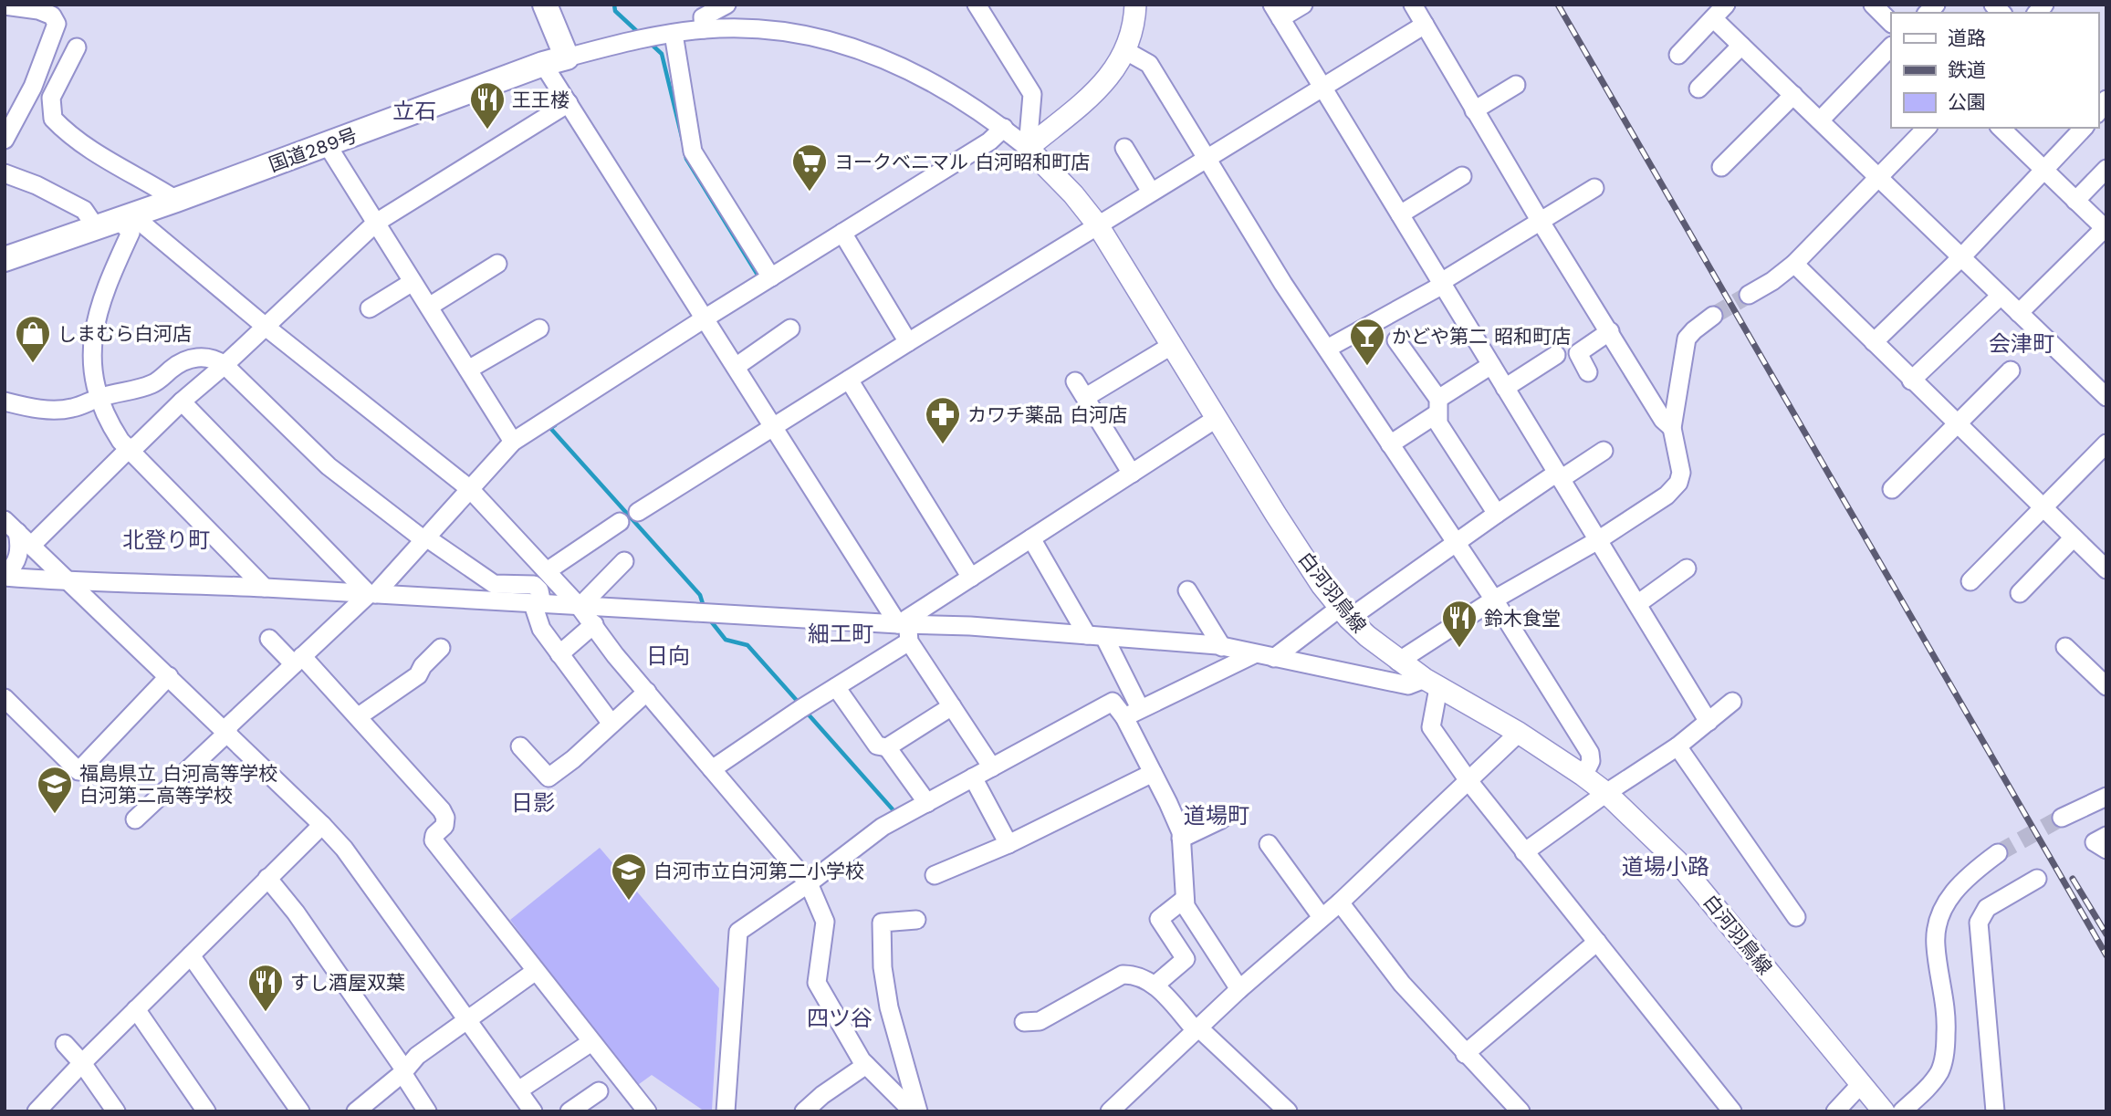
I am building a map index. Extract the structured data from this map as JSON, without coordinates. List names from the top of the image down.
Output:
{
  "streets": {
    "highway": ["国道289号"],
    "main road": ["白河羽鳥線"]
  },
  "districts": [
    "立石",
    "会津町",
    "北登り町",
    "細工町",
    "日向",
    "日影",
    "道場町",
    "道場小路",
    "四ツ谷"
  ],
  "places": {
    "restaurant": ["王王楼", "鈴木食堂", "すし酒屋双葉"],
    "supermarket": ["ヨークベニマル 白河昭和町店"],
    "shop": ["しまむら白河店"],
    "bar": ["かどや第二 昭和町店"],
    "pharmacy": ["カワチ薬品 白河店"],
    "school or university": ["福島県立 白河高等学校 白河第二高等学校", "白河市立白河第二小学校"]
  },
  "legend": ["道路", "鉄道", "公園"]
}
